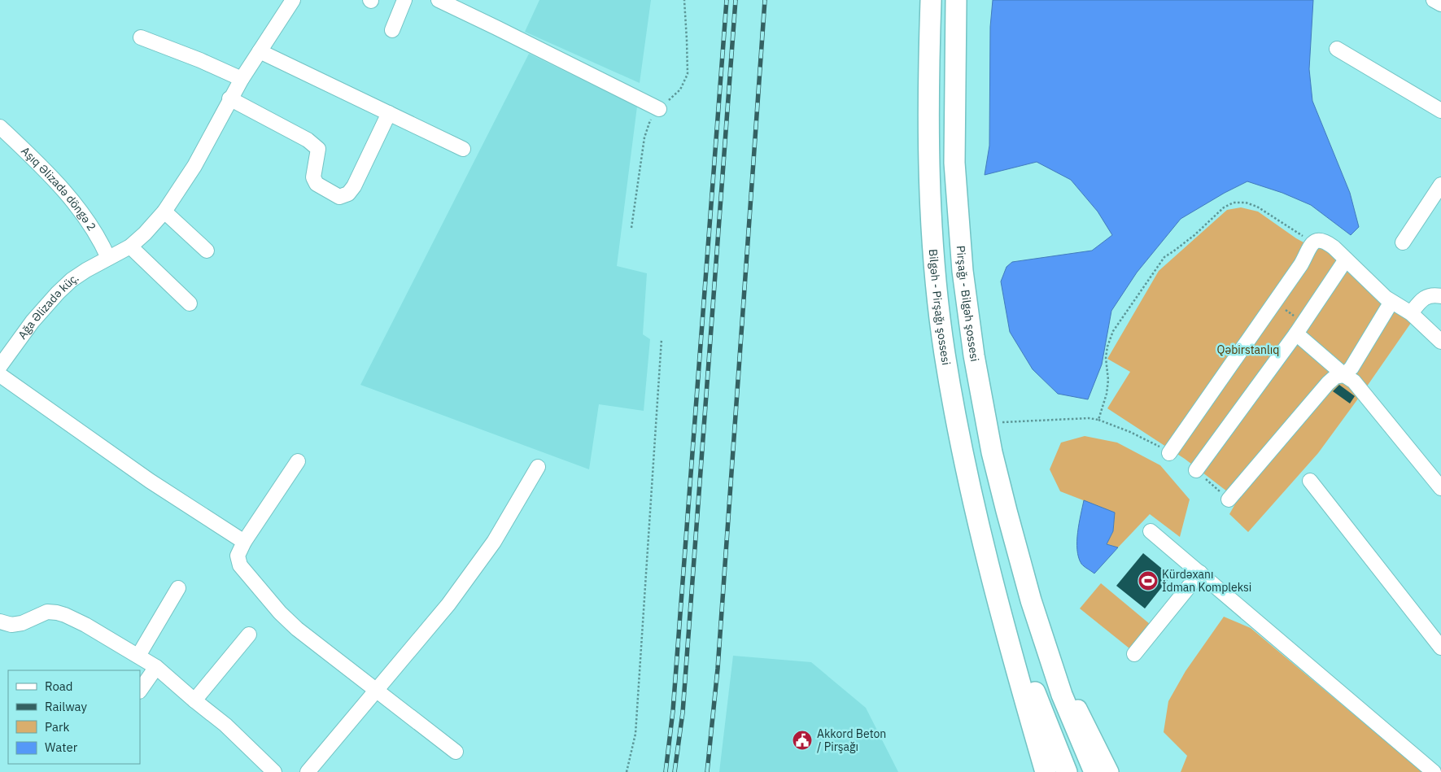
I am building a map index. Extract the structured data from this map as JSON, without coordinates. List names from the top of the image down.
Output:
{
  "streets": {
    "highway": ["Pirşağı - Bilgəh şossesi", "Bilgəh - Pirşağı şossesi"],
    "street": ["Aşıq Əlizadə döngə 2", "Ağa Əlizadə küç."]
  },
  "crossings": [
    ["Aşıq Əlizadə döngə 2", "Ağa Əlizadə küç."]
  ],
  "parks": ["Qəbirstanlıq"],
  "places": {
    "sports": ["Kürdəxanı İdman Kompleksi"],
    "public building": ["Akkord Beton / Pirşağı"]
  },
  "legend": [
    "Road",
    "Railway",
    "Park",
    "Water"
  ]
}
